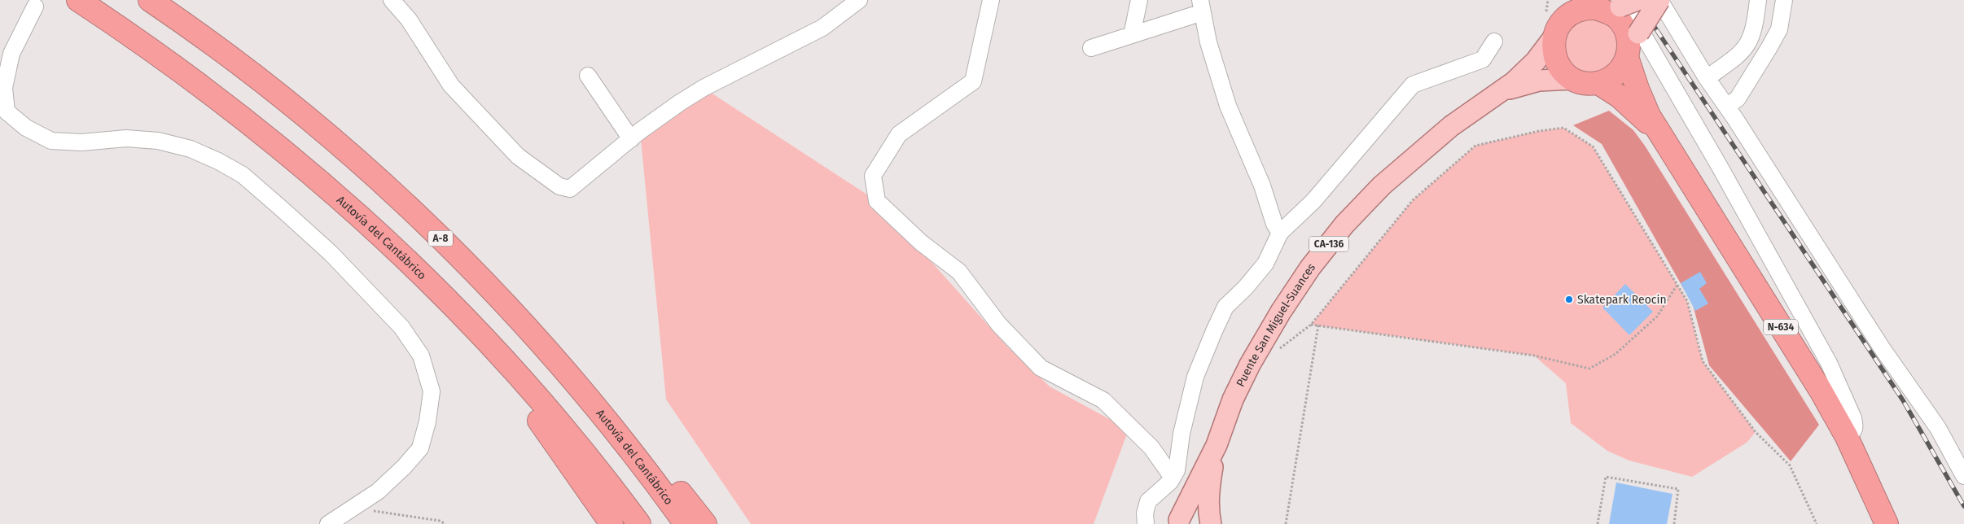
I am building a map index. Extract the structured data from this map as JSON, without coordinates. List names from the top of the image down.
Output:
{
  "streets": {
    "highway": ["Autovía del Cantábrico", "A-8", "N-634"],
    "main road": ["CA-136", "Puente San Miguel-Suances"]
  },
  "crossings": [
    ["Puente San Miguel-Suances", "N-634"]
  ],
  "places": ["Skatepark Reocin"]
}
